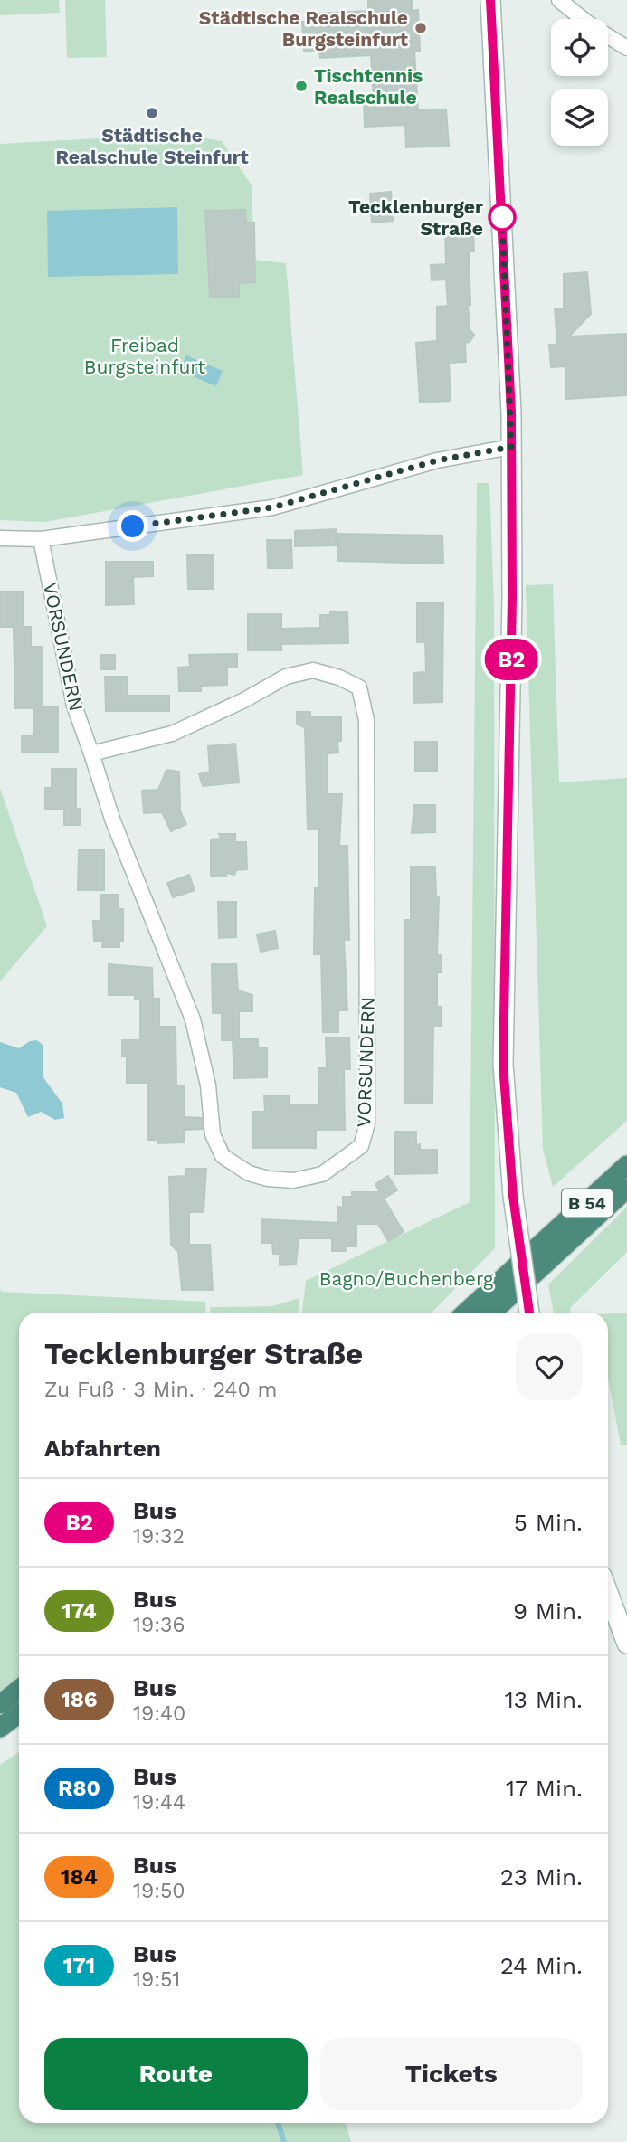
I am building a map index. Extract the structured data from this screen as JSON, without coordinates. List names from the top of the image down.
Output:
{
  "streets": {
    "highway": ["B 54"],
    "street": ["VORSUNDERN"]
  },
  "parks": ["Freibad Burgsteinfurt", "Bagno/Buchenberg"],
  "places": [
    "Städtische Realschule Burgsteinfurt",
    "Tischtennis Realschule",
    "Städtische Realschule Steinfurt",
    "Tecklenburger Straße"
  ],
  "lines": ["bus line B2"],
  "page": {
    "on_map": "B2",
    "heading": [
      ["Tecklenburger Straße", "Zu Fuß · 3 Min. · 240 m"],
      "Abfahrten"
    ],
    "list": [
      {
        "mark": "B2",
        "name": "Bus",
        "note": "19:32",
        "value": "5 Min."
      },
      {
        "mark": "174",
        "name": "Bus",
        "note": "19:36",
        "value": "9 Min."
      },
      {
        "mark": "186",
        "name": "Bus",
        "note": "19:40",
        "value": "13 Min."
      },
      {
        "mark": "R80",
        "name": "Bus",
        "note": "19:44",
        "value": "17 Min."
      },
      {
        "mark": "184",
        "name": "Bus",
        "note": "19:50",
        "value": "23 Min."
      },
      {
        "mark": "171",
        "name": "Bus",
        "note": "19:51",
        "value": "24 Min."
      }
    ],
    "buttons": ["Route", "Tickets"]
  }
}
